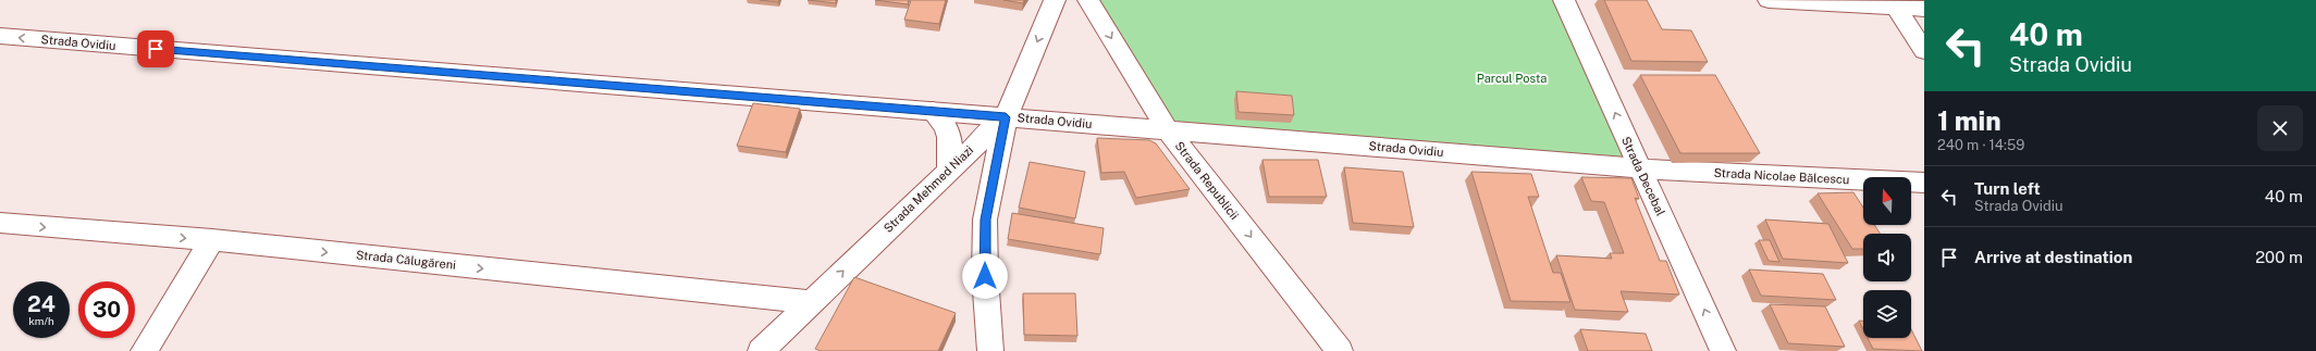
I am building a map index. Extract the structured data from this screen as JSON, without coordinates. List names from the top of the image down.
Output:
{
  "streets": {
    "main road": [
      "Strada Ovidiu",
      "Strada Decebal",
      "Strada Nicolae Bălcescu",
      "Strada Republicii",
      "Strada Mehmed Niazi",
      "Strada Călugăreni"
    ]
  },
  "crossings": [
    ["Strada Ovidiu", "Strada Decebal"],
    ["Strada Ovidiu", "Strada Nicolae Bălcescu"],
    ["Strada Ovidiu", "Strada Republicii"],
    ["Strada Ovidiu", "Strada Mehmed Niazi"],
    ["Strada Decebal", "Strada Nicolae Bălcescu"],
    ["Strada Mehmed Niazi", "Strada Călugăreni"]
  ],
  "one_way": [
    "Strada Ovidiu",
    "Strada Decebal",
    "Strada Republicii",
    "Strada Călugăreni"
  ],
  "parks": ["Parcul Posta"],
  "north": "top",
  "page": {
    "turn": ["40 m", "Strada Ovidiu"],
    "heading": ["1 min", "240 m · 14:59"],
    "list": [
      {
        "name": "Turn left",
        "note": "Strada Ovidiu",
        "value": "40 m"
      },
      {
        "name": "Arrive at destination",
        "value": "200 m"
      }
    ],
    "speed": "24 km/h",
    "limit": "30"
  }
}
